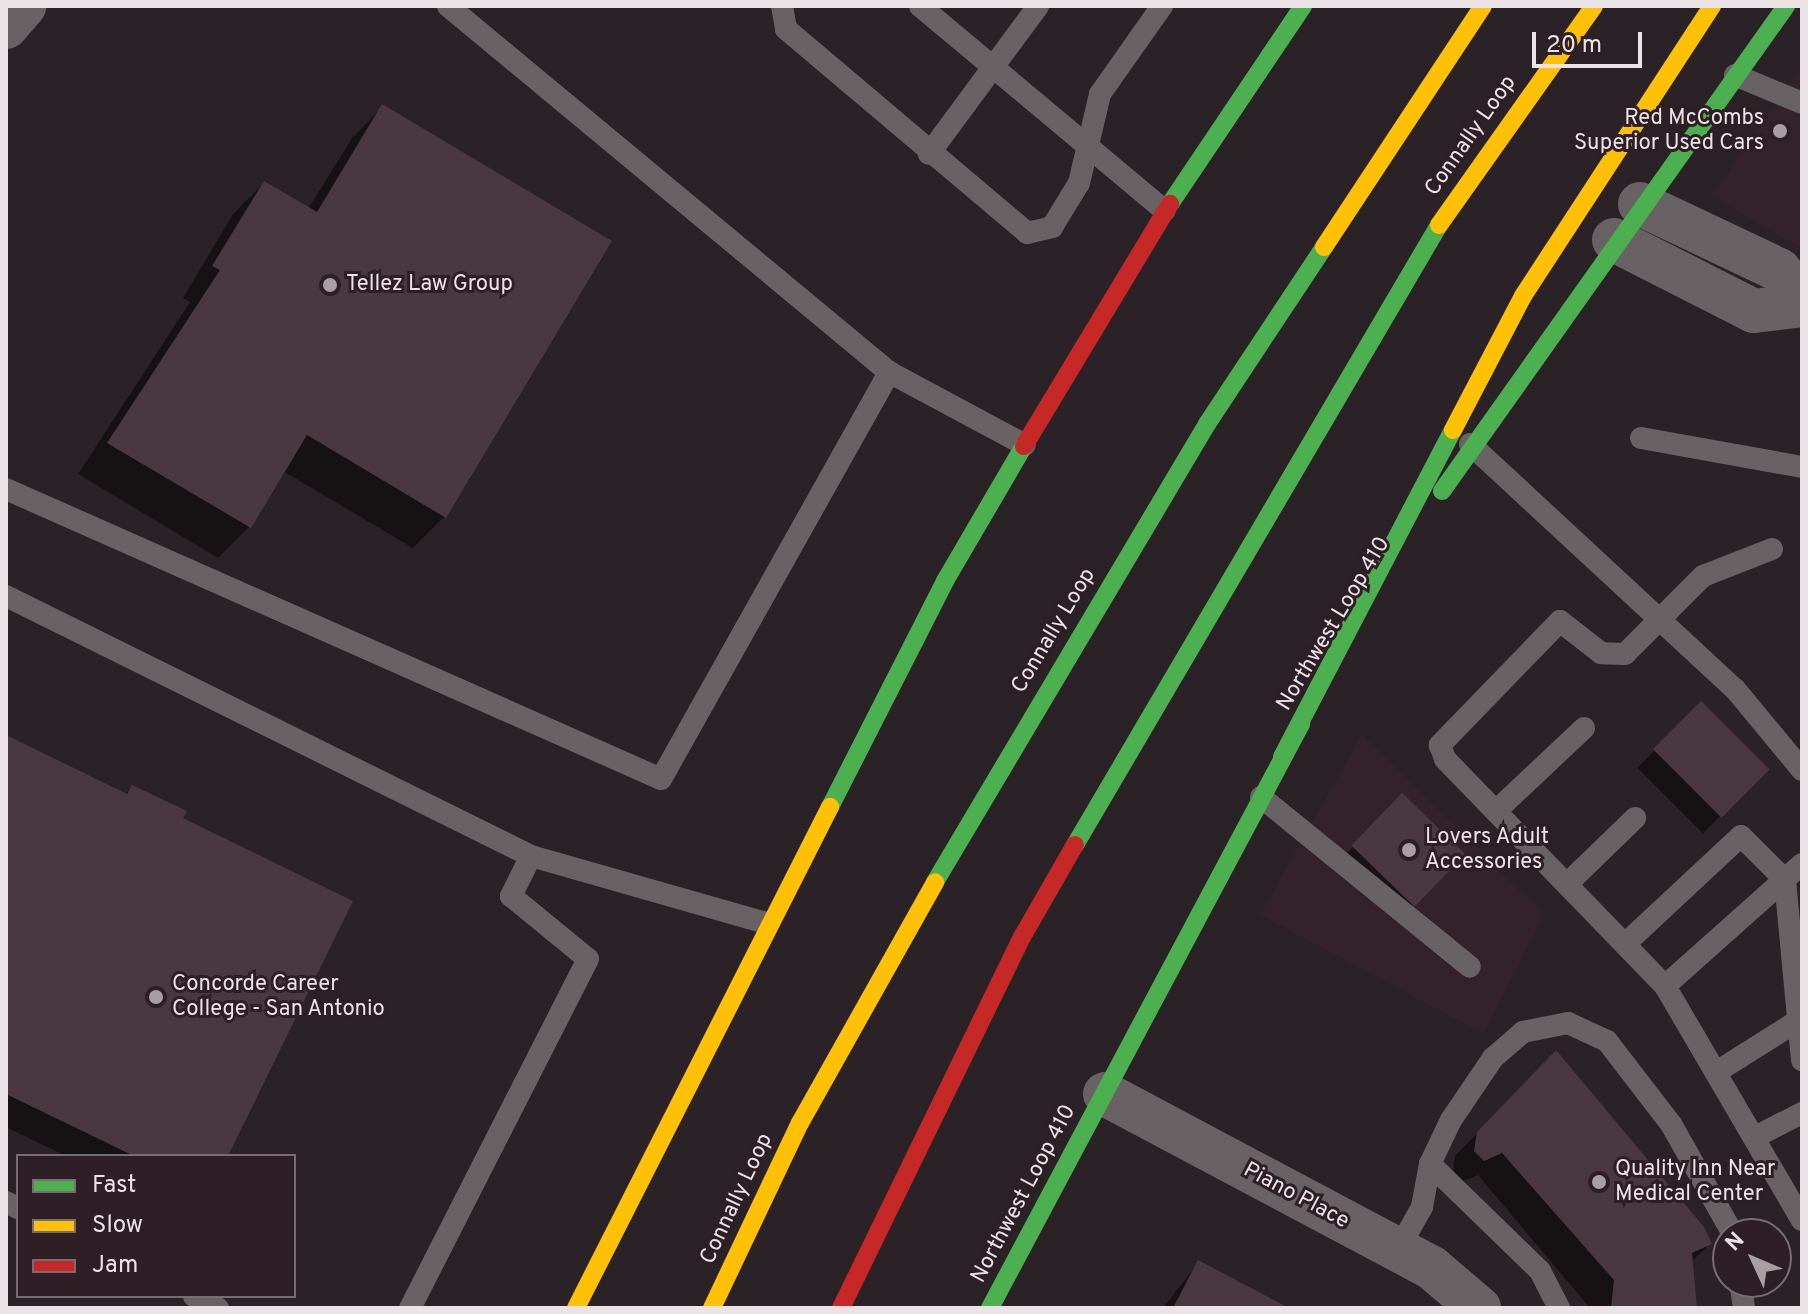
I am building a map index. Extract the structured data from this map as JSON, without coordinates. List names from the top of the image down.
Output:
{
  "streets": {
    "main road": ["Connally Loop", "Northwest Loop 410"],
    "street": ["Piano Place"]
  },
  "crossings": [
    ["Northwest Loop 410", "Piano Place"]
  ],
  "places": [
    "Red McCombs Superior Used Cars",
    "Tellez Law Group",
    "Lovers Adult Accessories",
    "Concorde Career College - San Antonio",
    "Quality Inn Near Medical Center"
  ],
  "legend": ["Fast", "Slow", "Jam"],
  "scale_bar": "20 m",
  "north": "top left"
}
